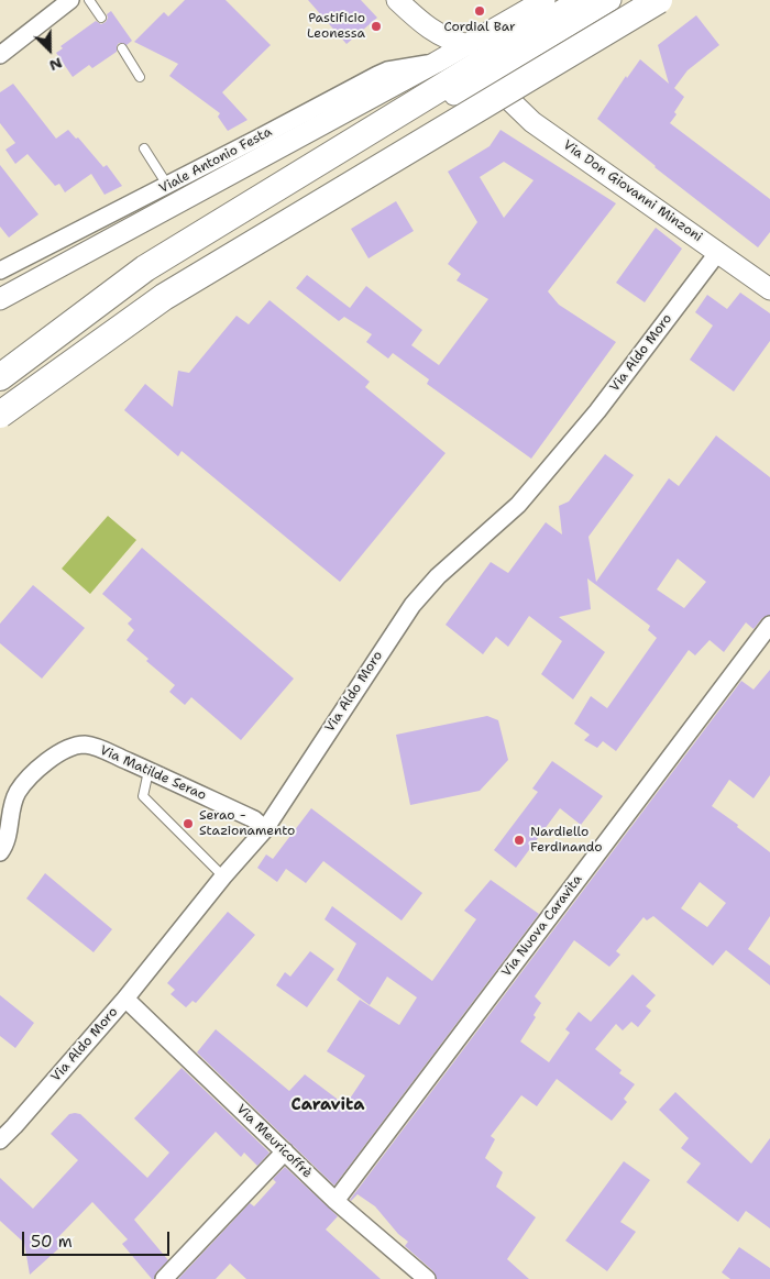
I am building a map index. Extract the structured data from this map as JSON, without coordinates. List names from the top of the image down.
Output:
{
  "streets": {
    "street": [
      "Viale Antonio Festa",
      "Via Don Giovanni Minzoni",
      "Via Aldo Moro",
      "Via Matilde Serao",
      "Via Nuova Caravita",
      "Via Meuricoffrè"
    ]
  },
  "crossings": [
    ["Via Don Giovanni Minzoni", "Via Aldo Moro"],
    ["Via Aldo Moro", "Via Matilde Serao"],
    ["Via Aldo Moro", "Via Meuricoffrè"],
    ["Via Nuova Caravita", "Via Meuricoffrè"]
  ],
  "districts": ["Caravita"],
  "places": [
    "Cordial Bar",
    "Pastificio Leonessa",
    "Serao - Stazionamento",
    "Nardiello Ferdinando"
  ],
  "scale_bar": "50 m",
  "north": "bottom right"
}
